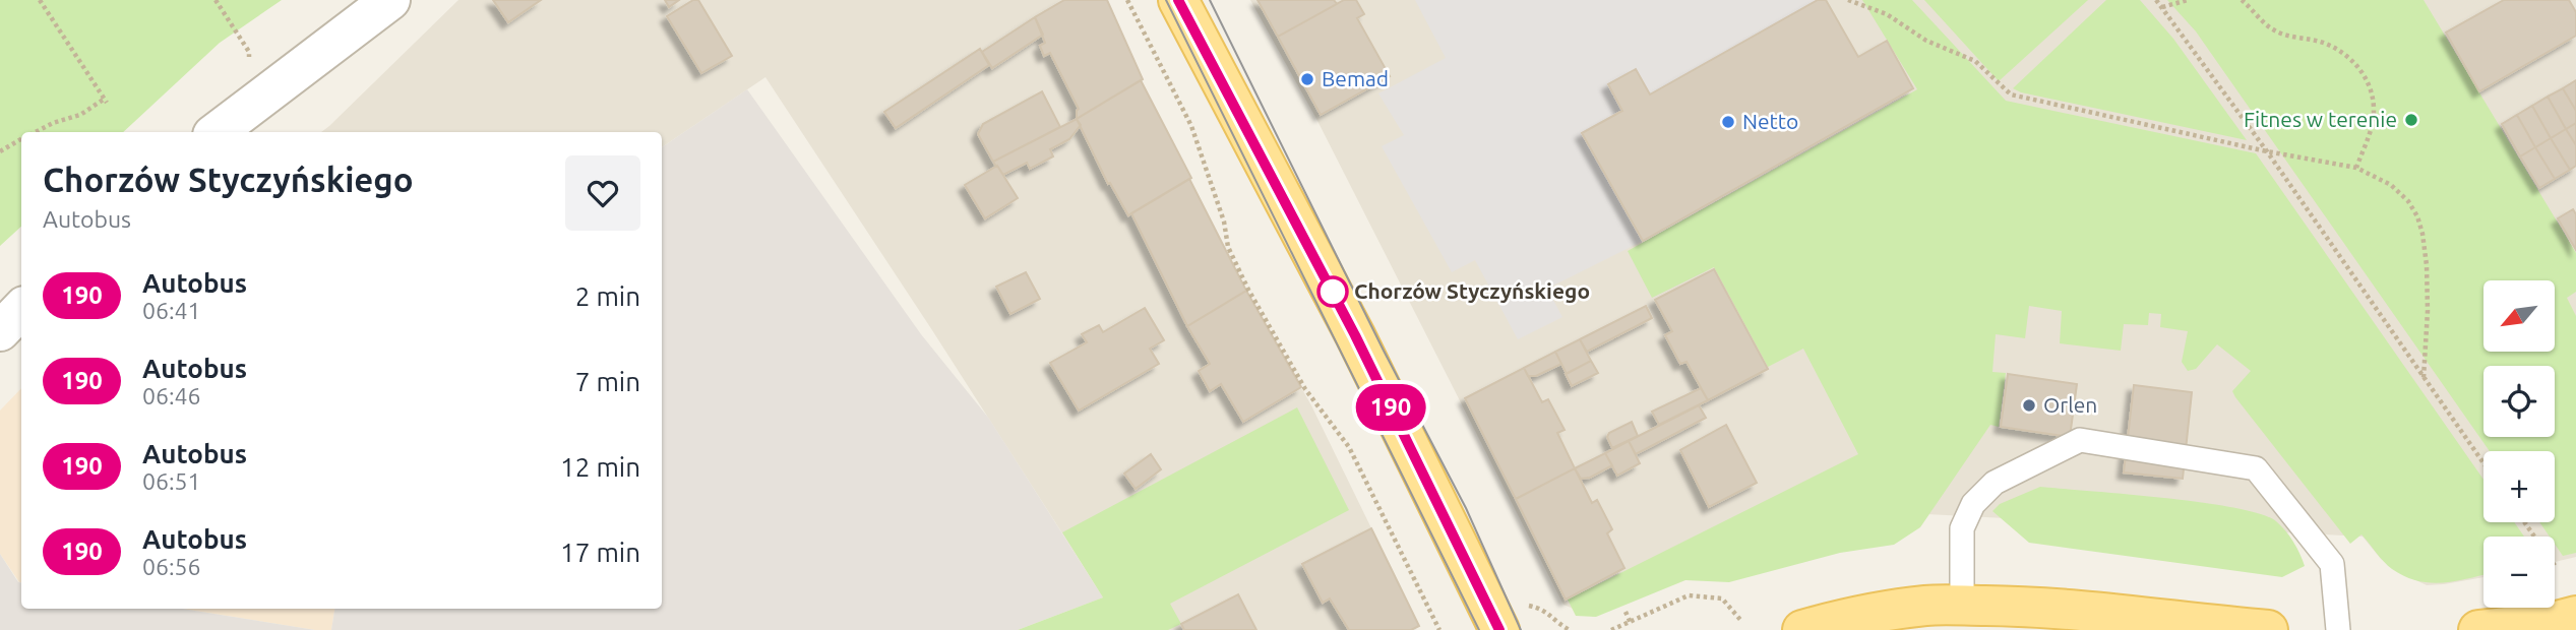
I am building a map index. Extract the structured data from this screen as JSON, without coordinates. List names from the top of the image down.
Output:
{
  "places": [
    "Bemad",
    "Fitnes w terenie",
    "Netto",
    "Chorzów Styczyńskiego",
    "Orlen"
  ],
  "lines": ["bus line 190"],
  "north": "bottom left",
  "page": {
    "on_map": "190",
    "heading": ["Chorzów Styczyńskiego", "Autobus"],
    "list": [
      {
        "mark": "190",
        "name": "Autobus",
        "note": "06:41",
        "value": "2 min"
      },
      {
        "mark": "190",
        "name": "Autobus",
        "note": "06:46",
        "value": "7 min"
      },
      {
        "mark": "190",
        "name": "Autobus",
        "note": "06:51",
        "value": "12 min"
      },
      {
        "mark": "190",
        "name": "Autobus",
        "note": "06:56",
        "value": "17 min"
      }
    ],
    "map_buttons": ["+", "−"]
  }
}
